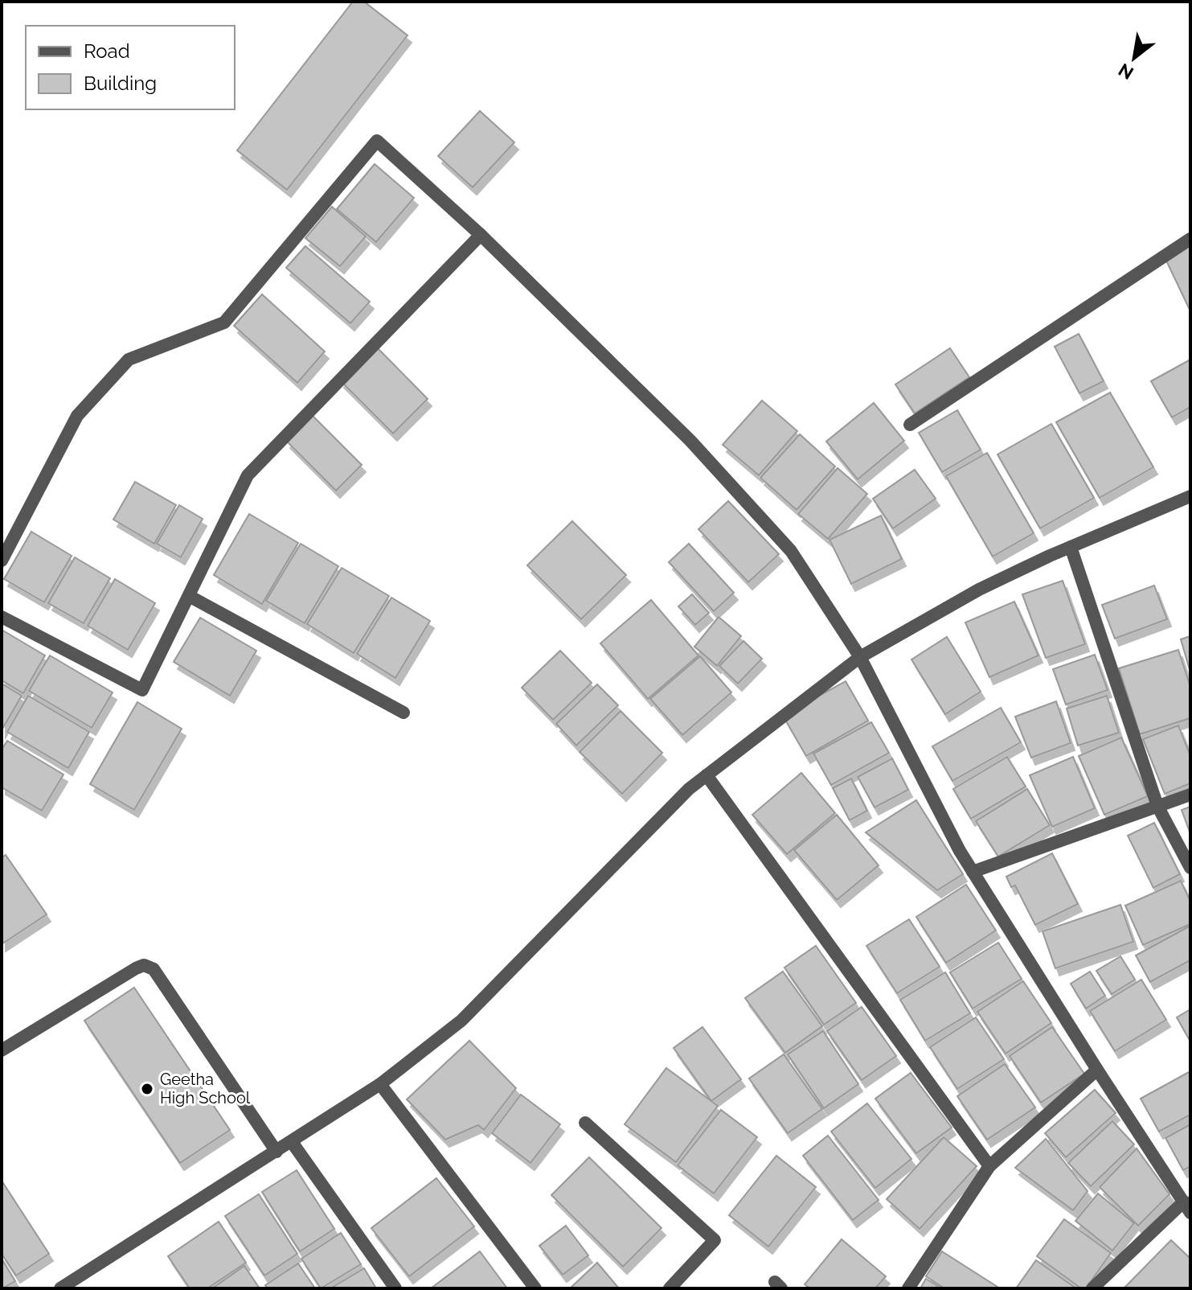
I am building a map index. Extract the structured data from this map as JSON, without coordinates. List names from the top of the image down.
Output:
{
  "places": ["Geetha High School"],
  "legend": ["Road", "Building"],
  "north": "bottom left"
}
